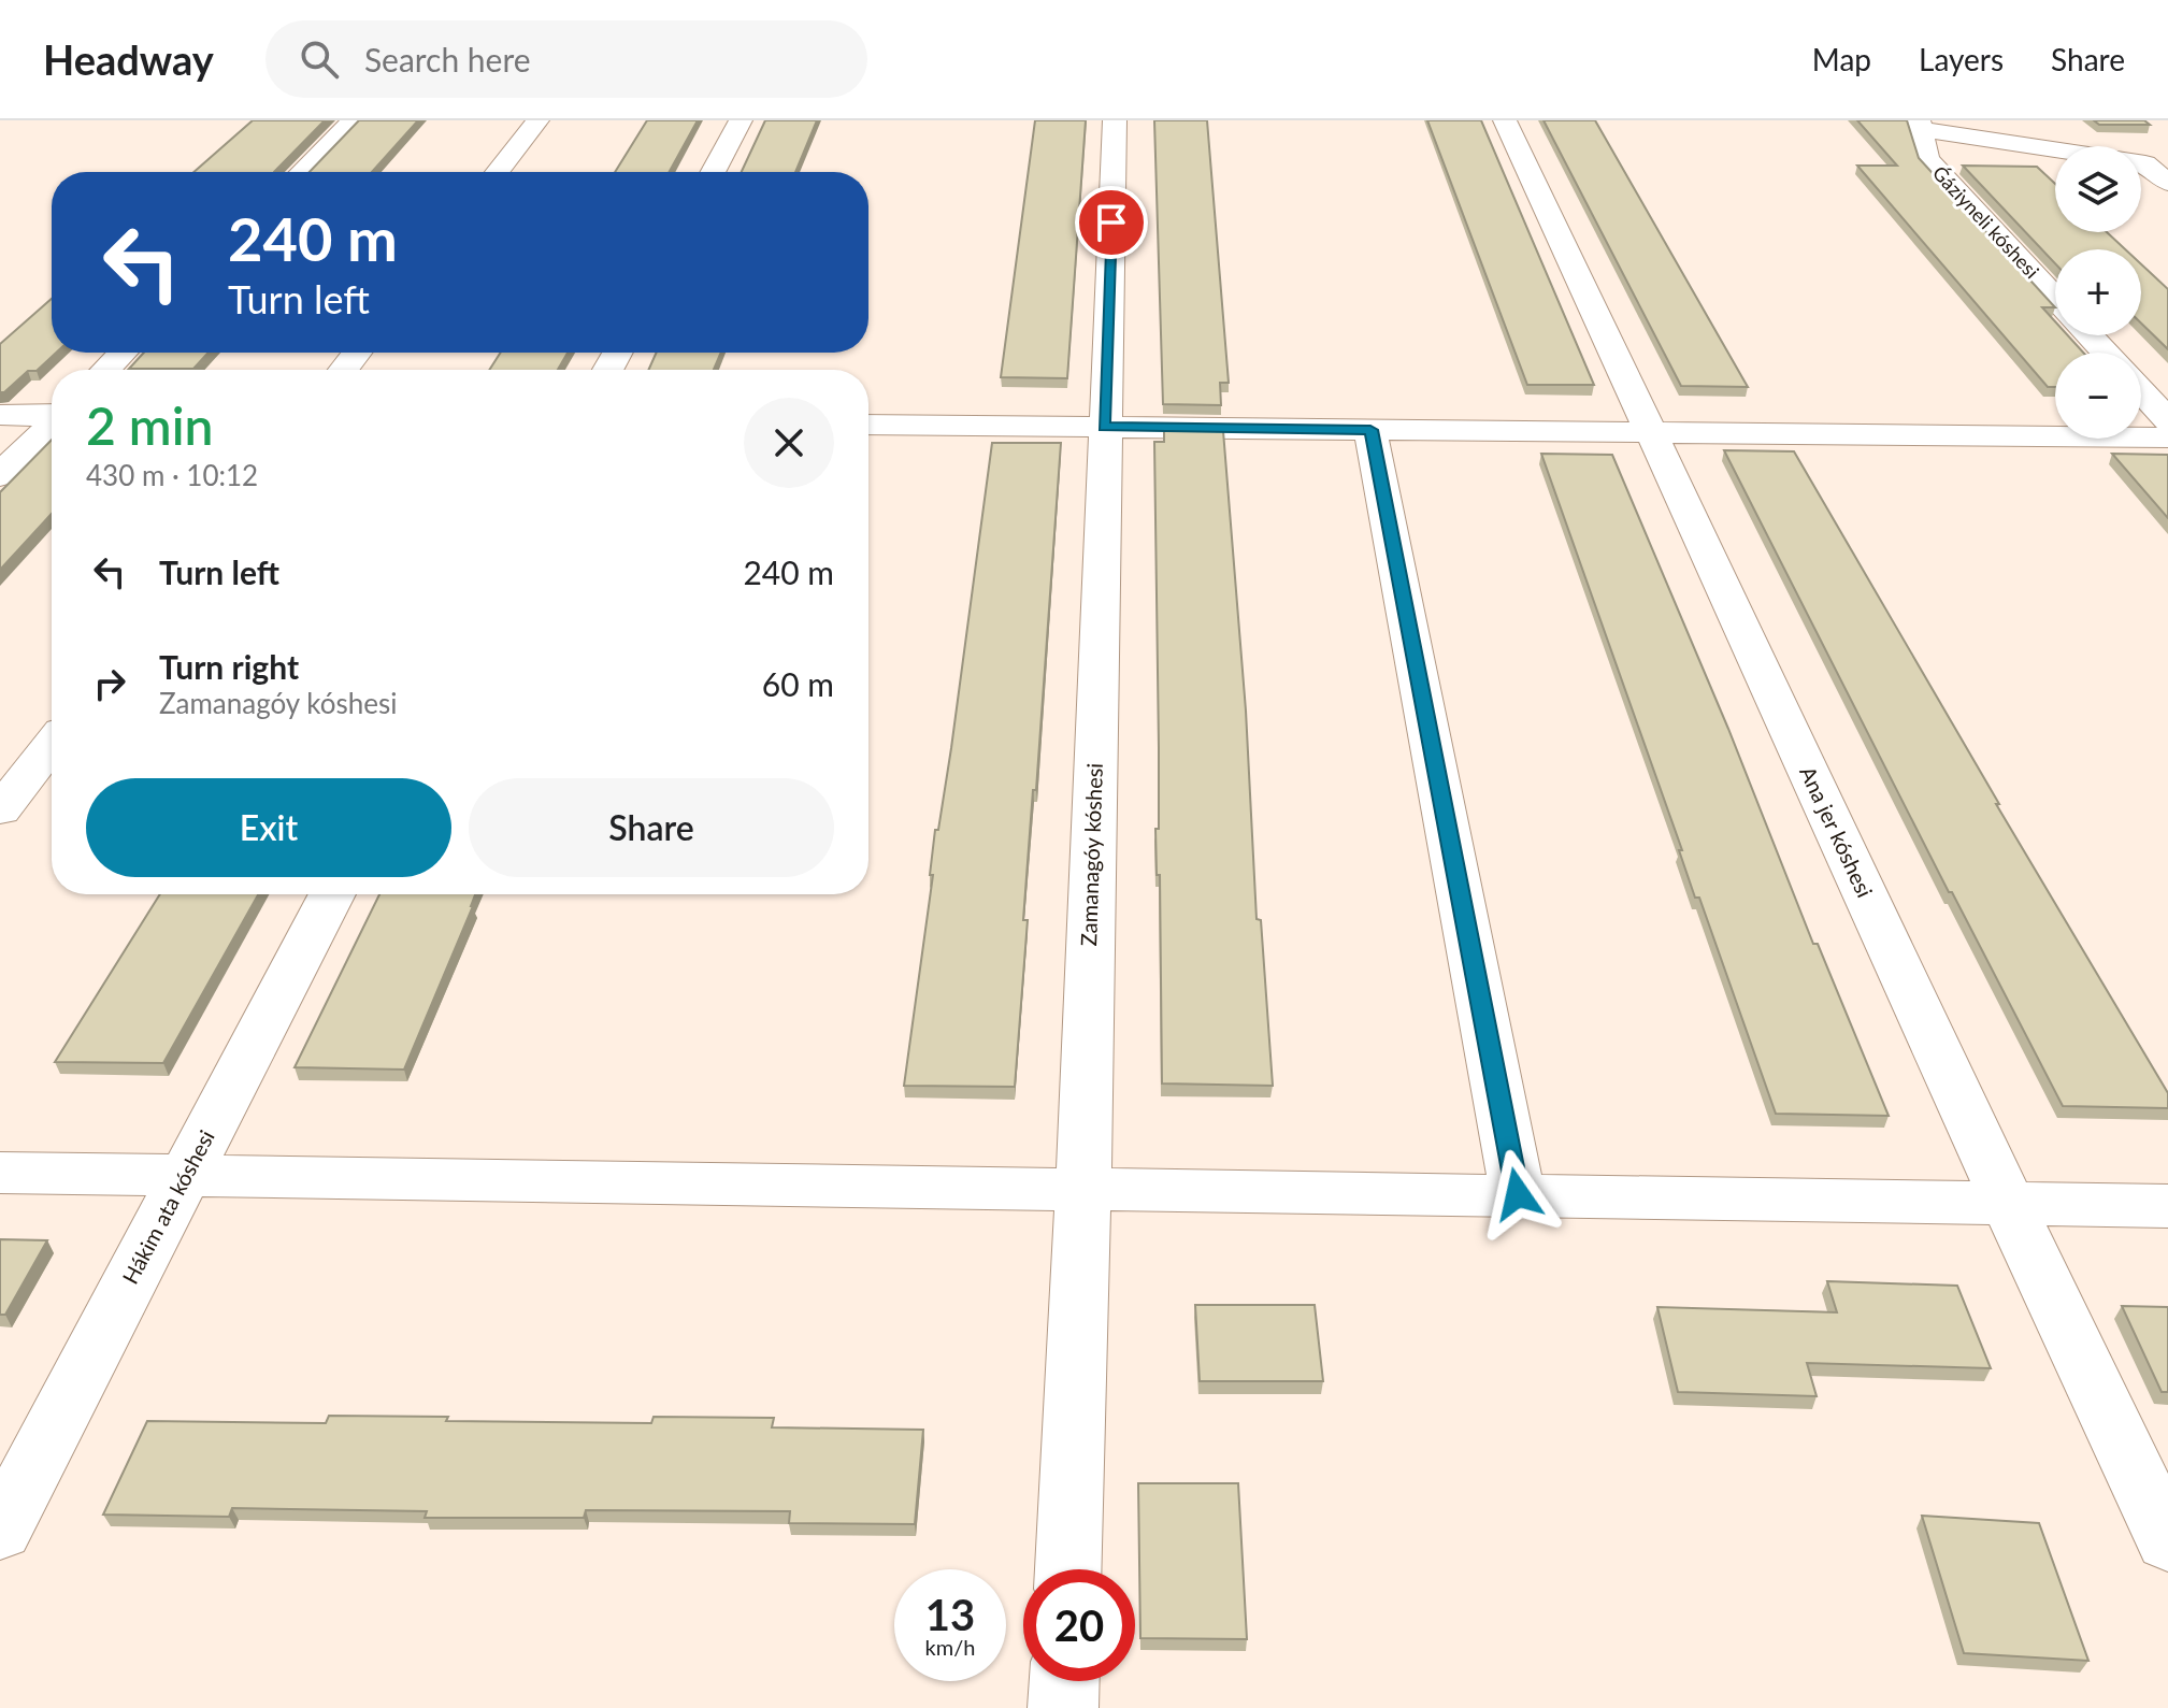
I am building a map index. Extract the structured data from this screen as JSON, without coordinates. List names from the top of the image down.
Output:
{
  "streets": {
    "street": [
      "Ǵáziyneli kóshesi",
      "Ana jer kóshesi",
      "Zamanagóy kóshesi",
      "Hákim ata kóshesi"
    ]
  },
  "page": {
    "header": "Headway",
    "search": "Search here",
    "nav": ["Map", "Layers", "Share"],
    "map_buttons": ["+", "−"],
    "turn": ["240 m", "Turn left"],
    "heading": ["2 min", "430 m · 10:12"],
    "list": [
      {
        "name": "Turn left",
        "value": "240 m"
      },
      {
        "name": "Turn right",
        "note": "Zamanagóy kóshesi",
        "value": "60 m"
      }
    ],
    "buttons": ["Exit", "Share"],
    "speed": "13 km/h",
    "limit": "20"
  }
}
